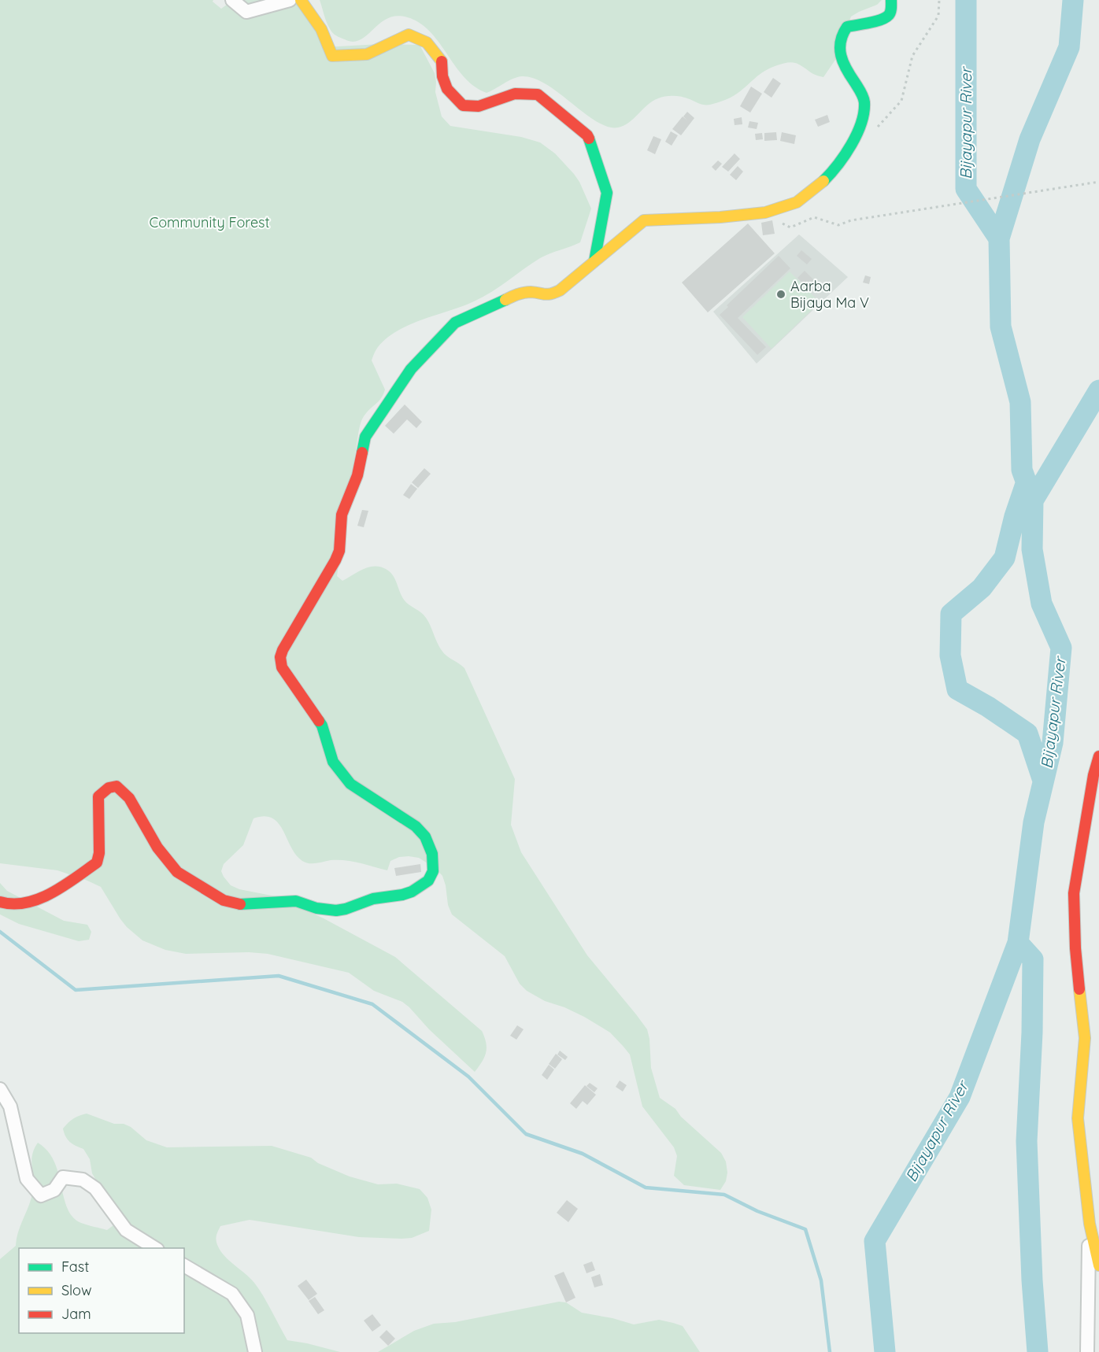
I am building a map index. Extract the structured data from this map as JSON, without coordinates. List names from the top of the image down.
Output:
{
  "water": ["Bijayapur River"],
  "parks": ["Community Forest"],
  "places": ["Aarba Bijaya Ma V"],
  "legend": ["Fast", "Slow", "Jam"]
}
